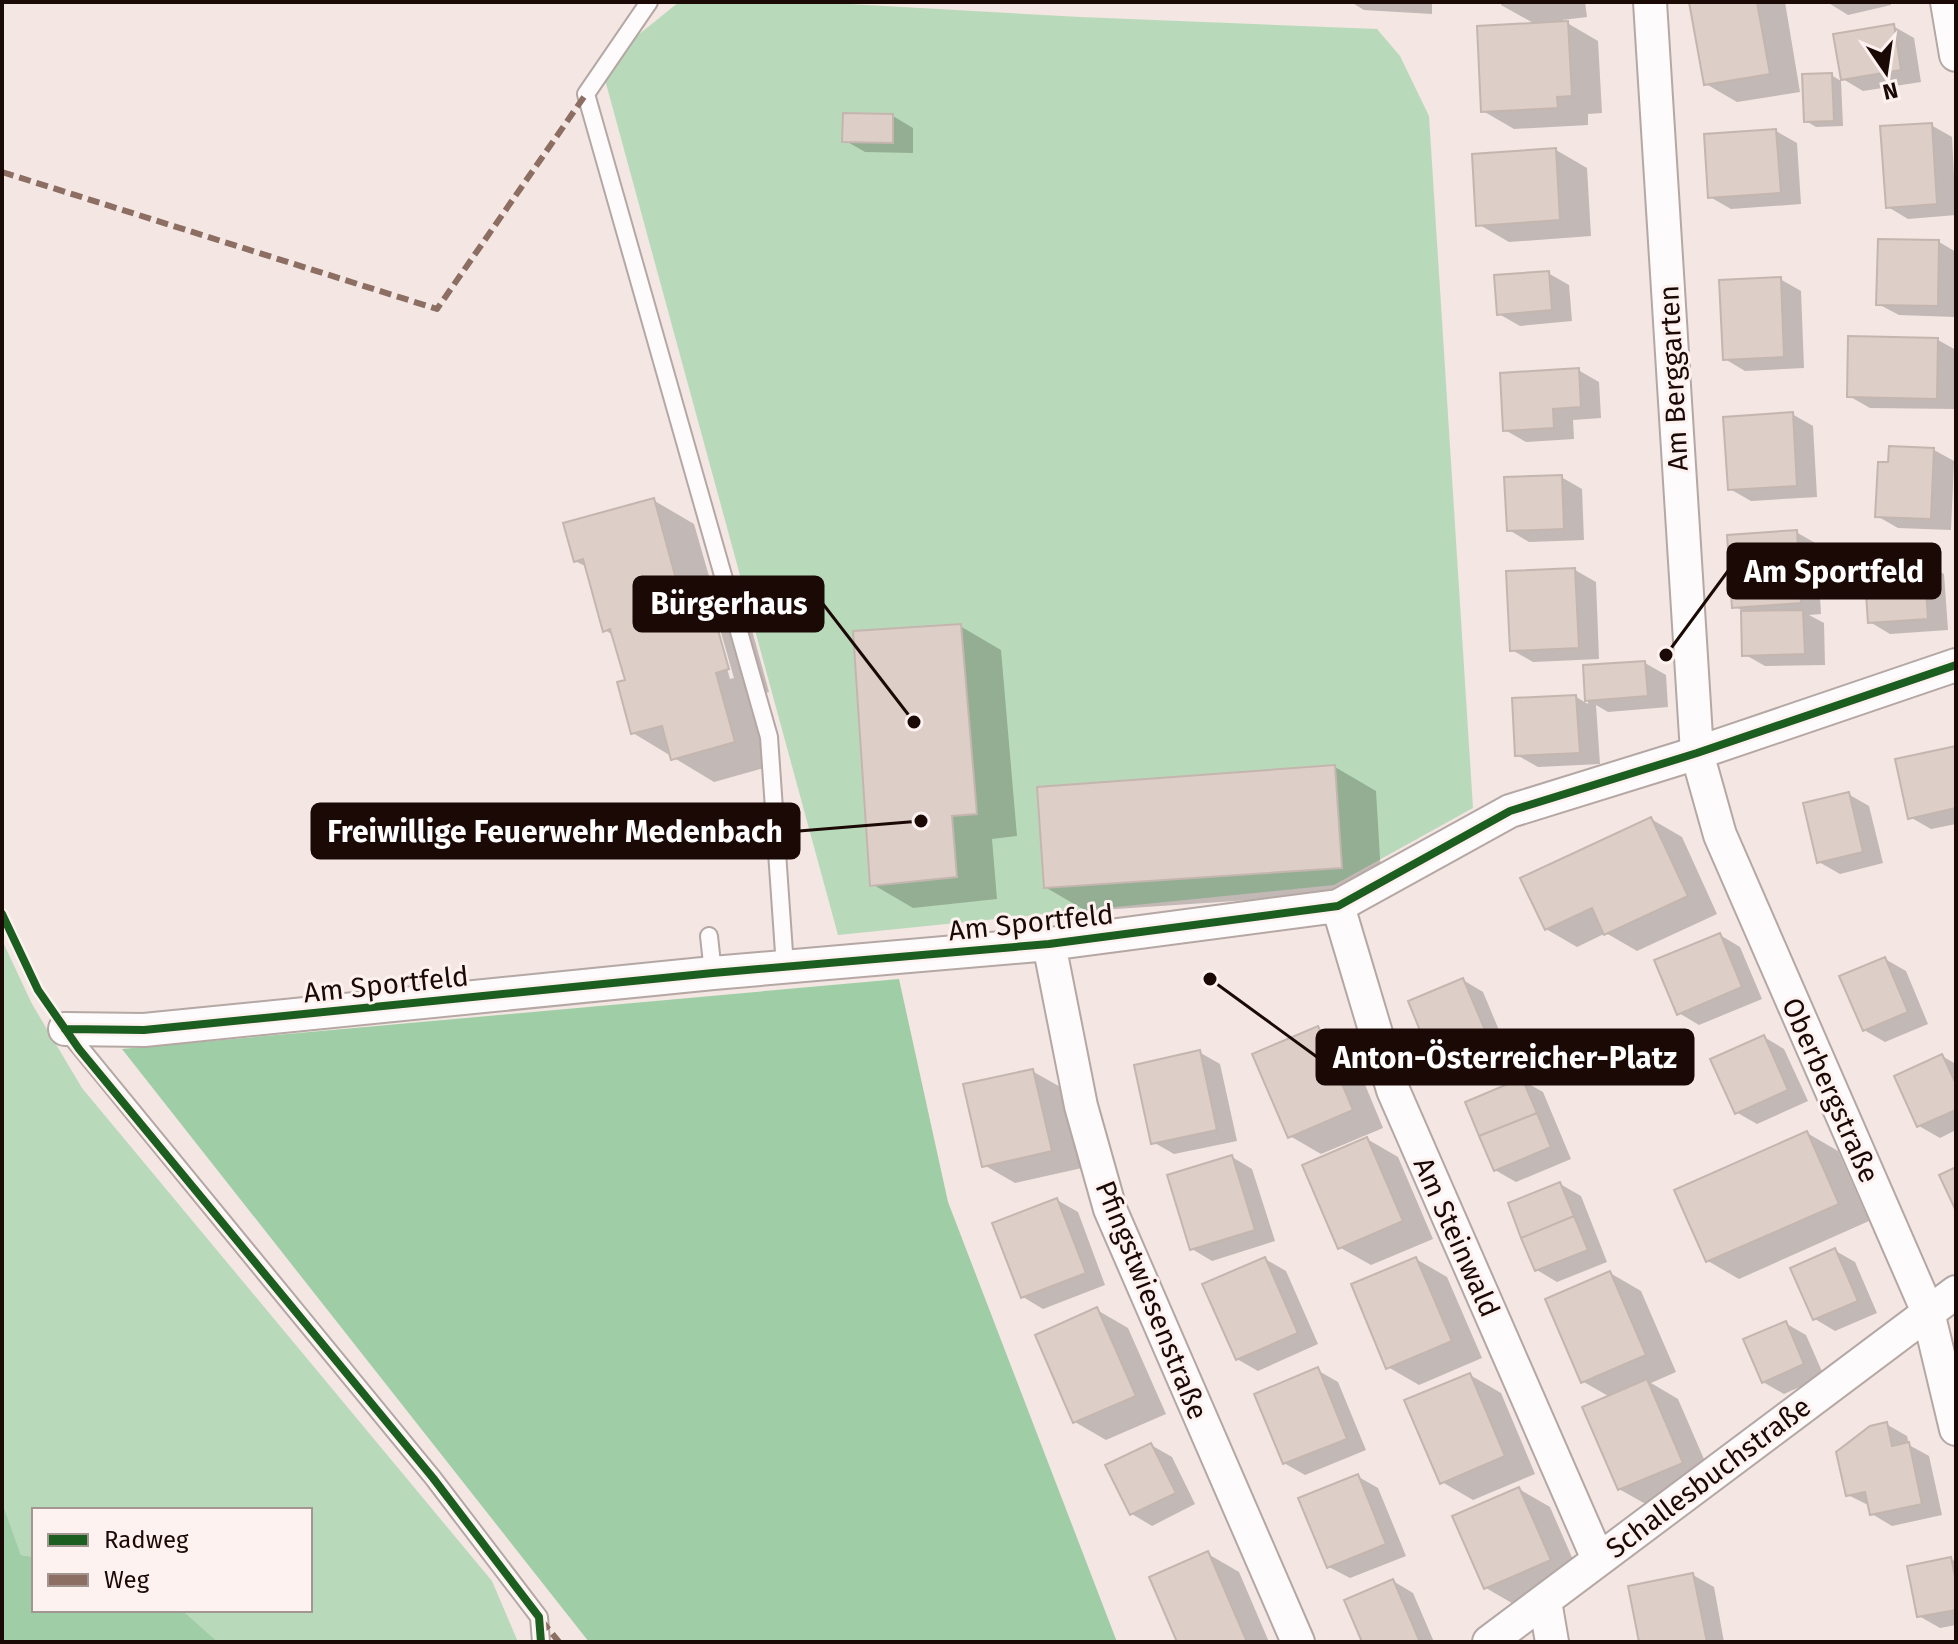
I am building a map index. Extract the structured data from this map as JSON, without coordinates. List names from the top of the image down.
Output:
{
  "streets": {
    "street": [
      "Am Berggarten",
      "Am Sportfeld",
      "Oberbergstraße",
      "Am Steinwald",
      "Pfingstwiesenstraße",
      "Schallesbuchstraße"
    ]
  },
  "crossings": [
    ["Am Berggarten", "Am Sportfeld"],
    ["Am Berggarten", "Oberbergstraße"],
    ["Am Sportfeld", "Oberbergstraße"],
    ["Am Sportfeld", "Am Steinwald"],
    ["Am Sportfeld", "Pfingstwiesenstraße"],
    ["Oberbergstraße", "Schallesbuchstraße"],
    ["Am Steinwald", "Schallesbuchstraße"]
  ],
  "places": [
    "Am Sportfeld",
    "Bürgerhaus",
    "Freiwillige Feuerwehr Medenbach",
    "Anton-Österreicher-Platz"
  ],
  "legend": ["Radweg", "Weg"],
  "north": "bottom"
}
